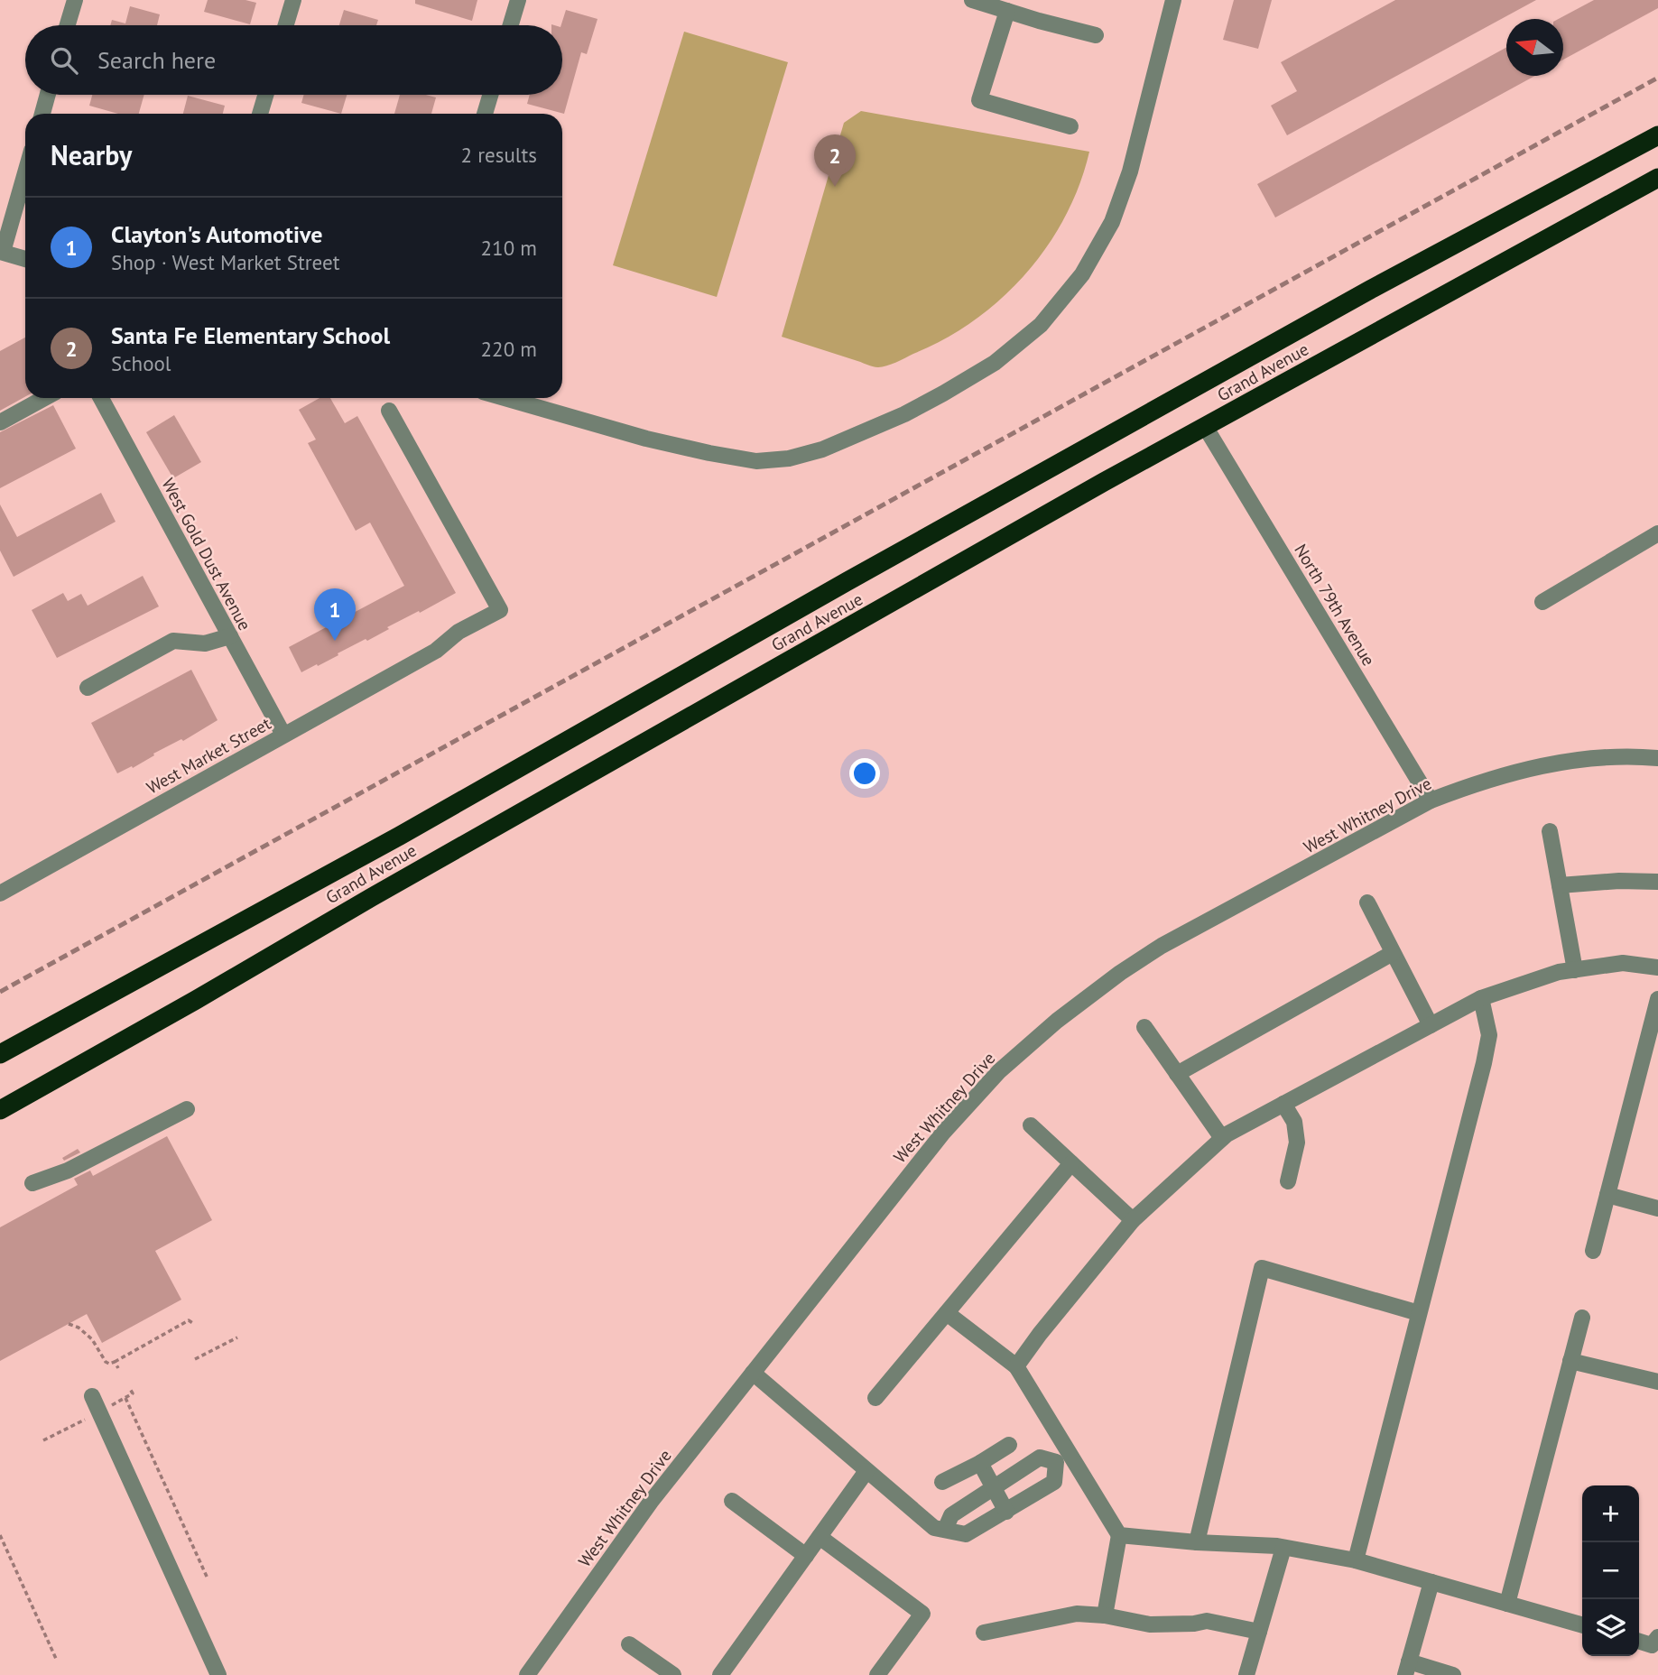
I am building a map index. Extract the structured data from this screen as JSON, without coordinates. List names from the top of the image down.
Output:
{
  "streets": {
    "highway": ["Grand Avenue"],
    "street": [
      "West Gold Dust Avenue",
      "North 79th Avenue",
      "West Market Street",
      "West Whitney Drive"
    ]
  },
  "crossings": [
    ["Grand Avenue", "North 79th Avenue"],
    ["West Gold Dust Avenue", "West Market Street"],
    ["North 79th Avenue", "West Whitney Drive"]
  ],
  "north": "left",
  "page": {
    "search": "Search here",
    "heading": ["Nearby", "2 results"],
    "pins": ["2", "1"],
    "list": [
      {
        "mark": "1",
        "name": "Clayton's Automotive",
        "note": "Shop · West Market Street",
        "value": "210 m"
      },
      {
        "mark": "2",
        "name": "Santa Fe Elementary School",
        "note": "School",
        "value": "220 m"
      }
    ],
    "map_buttons": ["+", "−"]
  }
}
